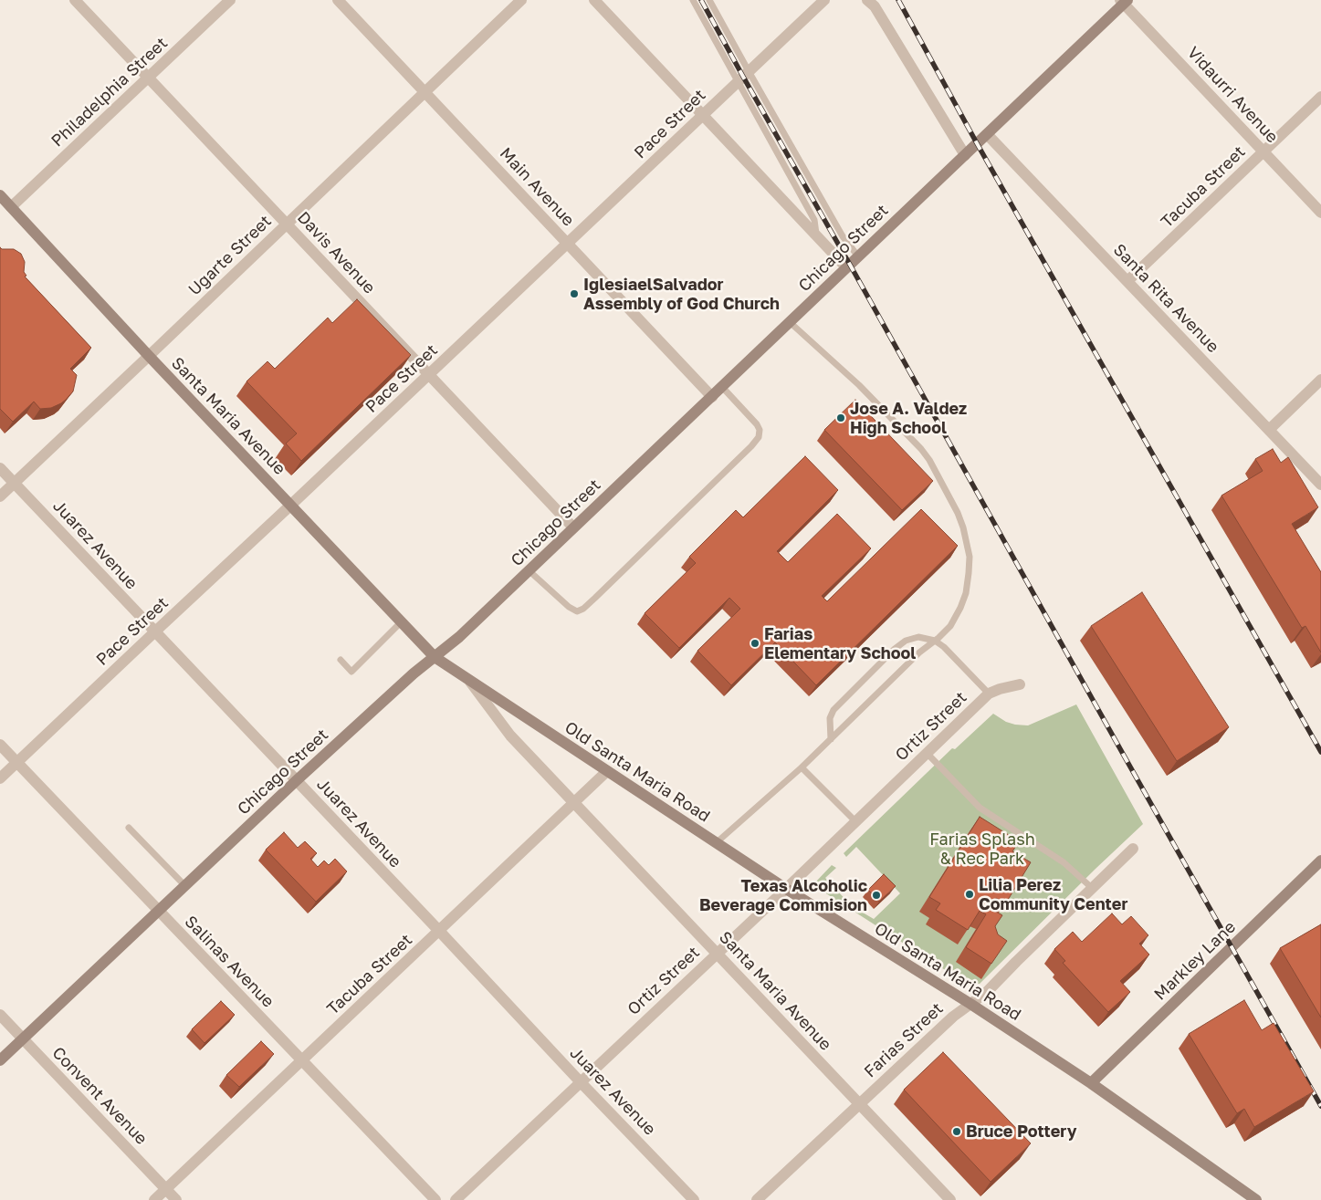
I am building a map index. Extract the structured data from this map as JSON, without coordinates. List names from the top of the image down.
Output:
{
  "streets": {
    "street": [
      "Philadelphia Street",
      "Vidaurri Avenue",
      "Pace Street",
      "Main Avenue",
      "Tacuba Street",
      "Chicago Street",
      "Davis Avenue",
      "Ugarte Street",
      "Santa Rita Avenue",
      "Santa Maria Avenue",
      "Juarez Avenue",
      "Ortiz Street",
      "Old Santa Maria Road",
      "Markley Lane",
      "Salinas Avenue",
      "Farias Street",
      "Convent Avenue"
    ]
  },
  "crossings": [
    ["Philadelphia Street", "Davis Avenue"],
    ["Philadelphia Street", "Santa Maria Avenue"],
    ["Vidaurri Avenue", "Tacuba Street"],
    ["Vidaurri Avenue", "Chicago Street"],
    ["Pace Street", "Main Avenue"],
    ["Pace Street", "Davis Avenue"],
    ["Pace Street", "Santa Maria Avenue"],
    ["Pace Street", "Juarez Avenue"],
    ["Pace Street", "Salinas Avenue"],
    ["Main Avenue", "Chicago Street"],
    ["Main Avenue", "Ugarte Street"],
    ["Tacuba Street", "Santa Rita Avenue"],
    ["Tacuba Street", "Santa Maria Avenue"],
    ["Tacuba Street", "Juarez Avenue"],
    ["Tacuba Street", "Old Santa Maria Road"],
    ["Tacuba Street", "Salinas Avenue"],
    ["Tacuba Street", "Convent Avenue"],
    ["Chicago Street", "Davis Avenue"],
    ["Chicago Street", "Santa Rita Avenue"],
    ["Chicago Street", "Santa Maria Avenue"],
    ["Chicago Street", "Juarez Avenue"],
    ["Chicago Street", "Old Santa Maria Road"],
    ["Chicago Street", "Salinas Avenue"],
    ["Chicago Street", "Convent Avenue"],
    ["Davis Avenue", "Ugarte Street"],
    ["Ugarte Street", "Santa Maria Avenue"],
    ["Ugarte Street", "Juarez Avenue"],
    ["Santa Maria Avenue", "Ortiz Street"],
    ["Santa Maria Avenue", "Old Santa Maria Road"],
    ["Santa Maria Avenue", "Farias Street"],
    ["Juarez Avenue", "Ortiz Street"],
    ["Ortiz Street", "Old Santa Maria Road"],
    ["Old Santa Maria Road", "Markley Lane"],
    ["Old Santa Maria Road", "Farias Street"]
  ],
  "parks": ["Farias Splash & Rec Park"],
  "places": [
    "IglesiaelSalvador Assembly of God Church",
    "Jose A. Valdez High School",
    "Farias Elementary School",
    "Lilia Perez Community Center",
    "Texas Alcoholic Beverage Commision",
    "Bruce Pottery"
  ]
}
